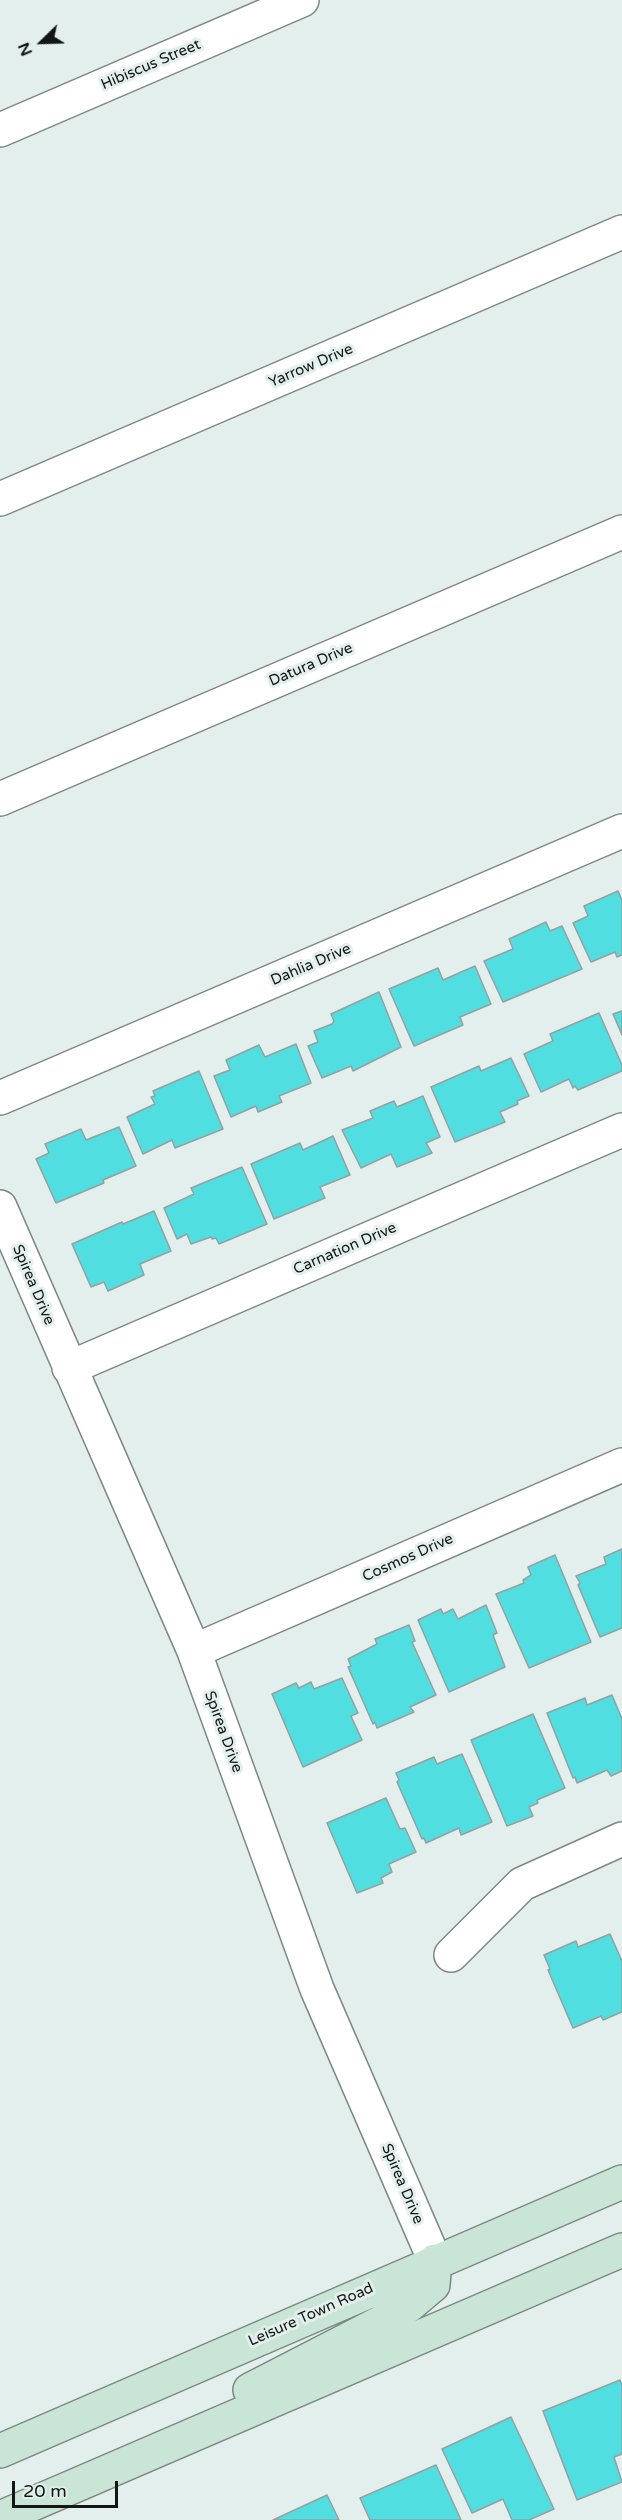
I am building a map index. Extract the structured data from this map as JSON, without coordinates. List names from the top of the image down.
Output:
{
  "streets": {
    "main road": ["Leisure Town Road"],
    "street": [
      "Hibiscus Street",
      "Yarrow Drive",
      "Datura Drive",
      "Dahlia Drive",
      "Carnation Drive",
      "Spirea Drive",
      "Cosmos Drive"
    ]
  },
  "crossings": [
    ["Carnation Drive", "Spirea Drive"],
    ["Spirea Drive", "Cosmos Drive"],
    ["Spirea Drive", "Leisure Town Road"]
  ],
  "scale_bar": "20 m",
  "north": "bottom left"
}
